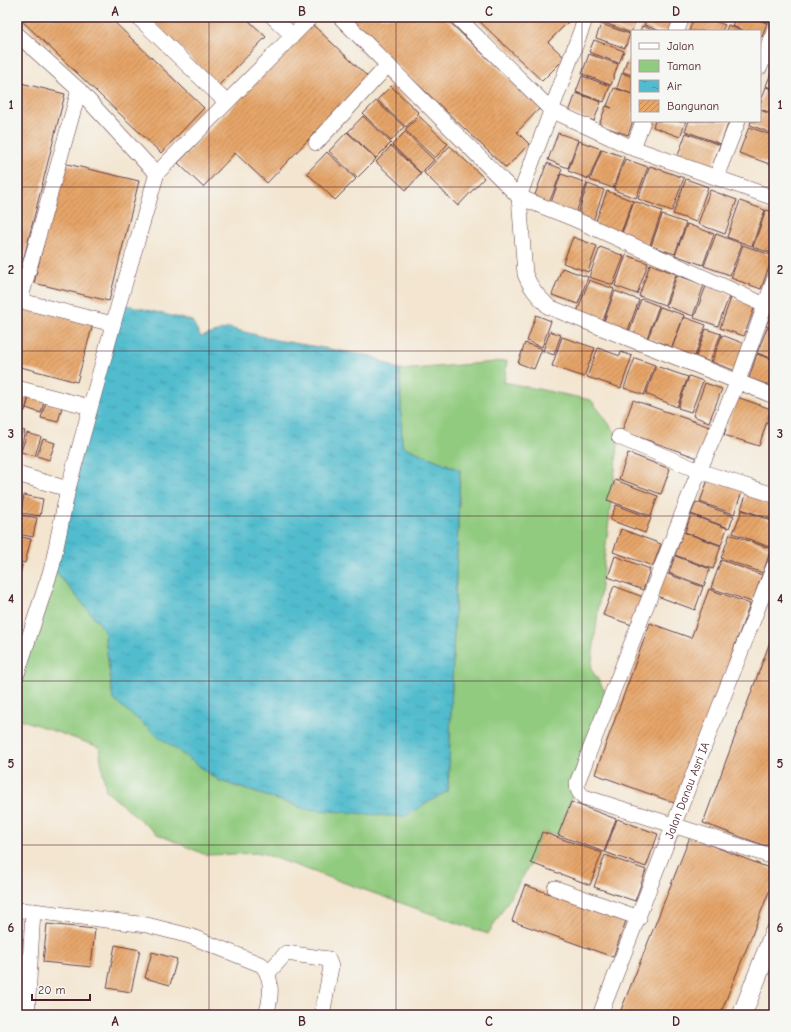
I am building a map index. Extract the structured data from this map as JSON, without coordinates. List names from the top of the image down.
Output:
{
  "streets": {
    "street": ["Jalan Danau Asri IA"]
  },
  "legend": [
    "Jalan",
    "Taman",
    "Air",
    "Bangunan"
  ],
  "scale_bar": "20 m",
  "grid": {
    "columns": [
      "A",
      "B",
      "C",
      "D"
    ],
    "rows": [
      "1",
      "2",
      "3",
      "4",
      "5",
      "6"
    ]
  }
}
